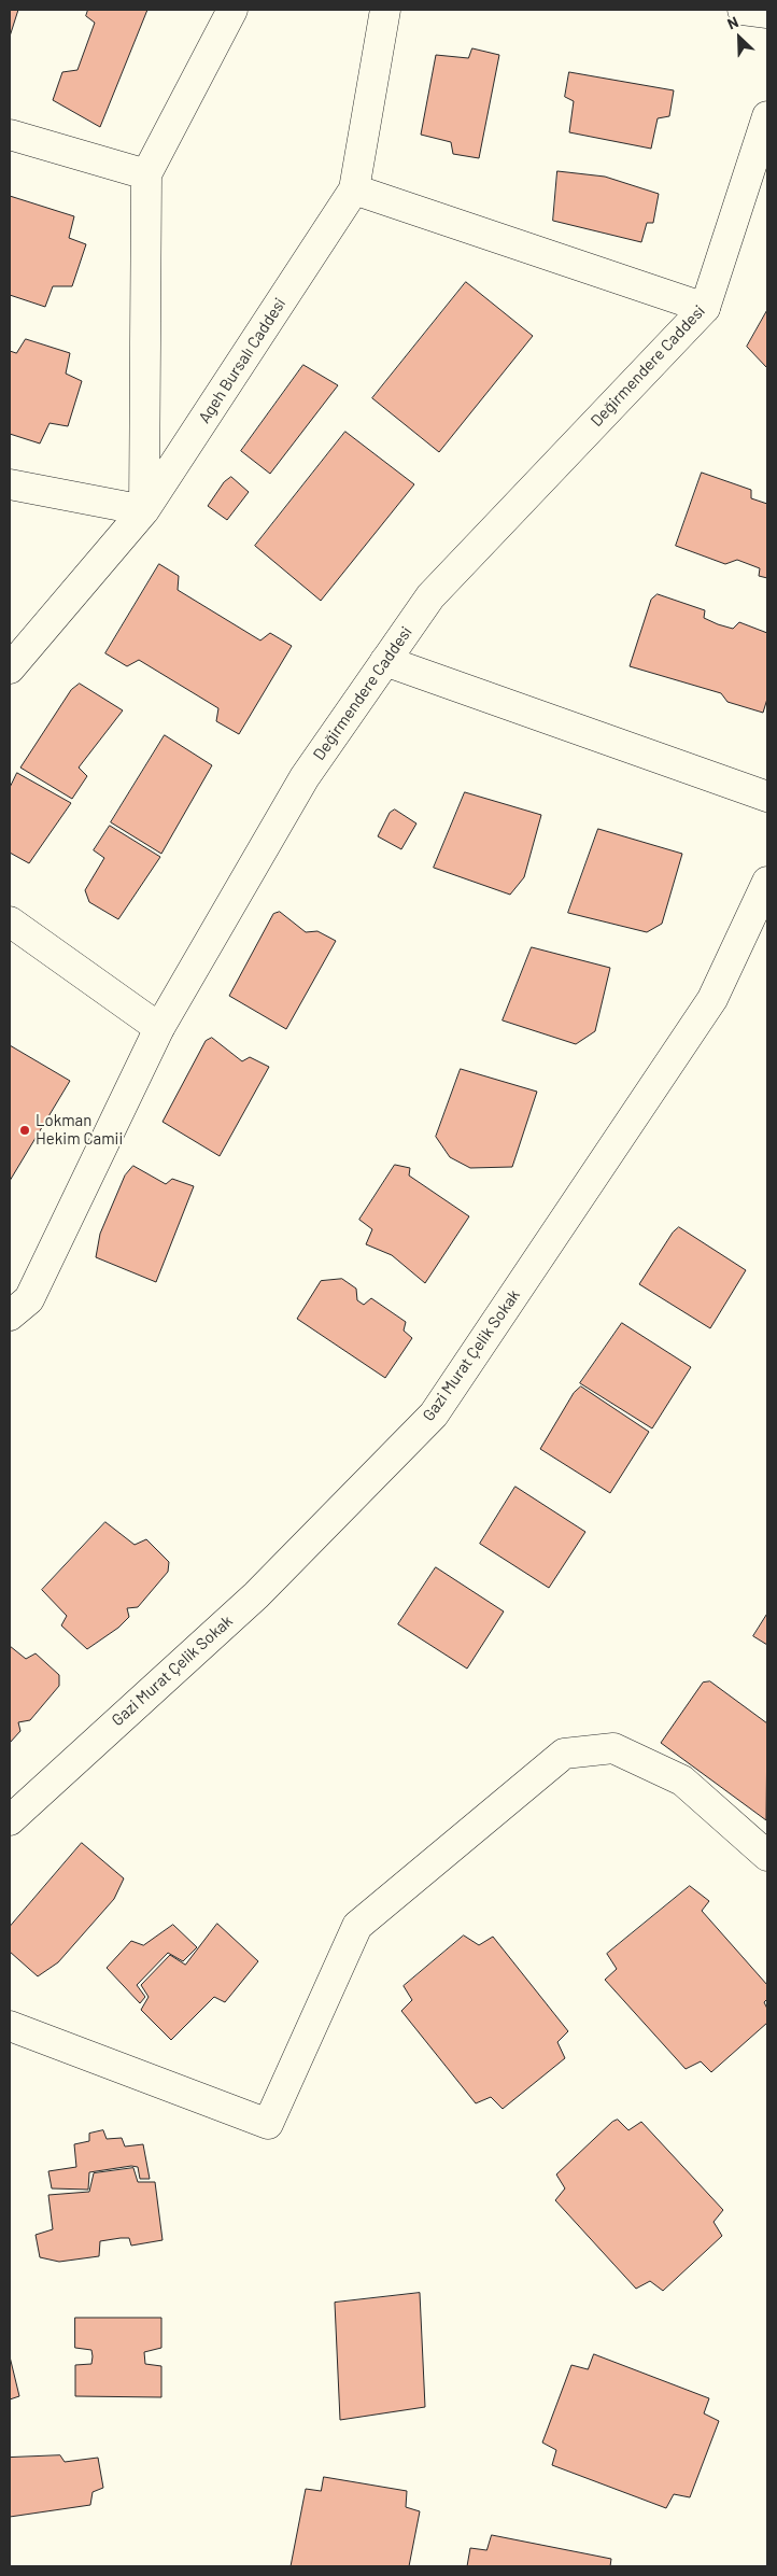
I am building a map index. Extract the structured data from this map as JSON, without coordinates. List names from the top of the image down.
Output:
{
  "streets": {
    "street": ["Ageh Bursalı Caddesi", "Değirmendere Caddesi", "Gazi Murat Çelik Sokak"]
  },
  "places": ["Lokman Hekim Camii"],
  "north": "top left"
}
